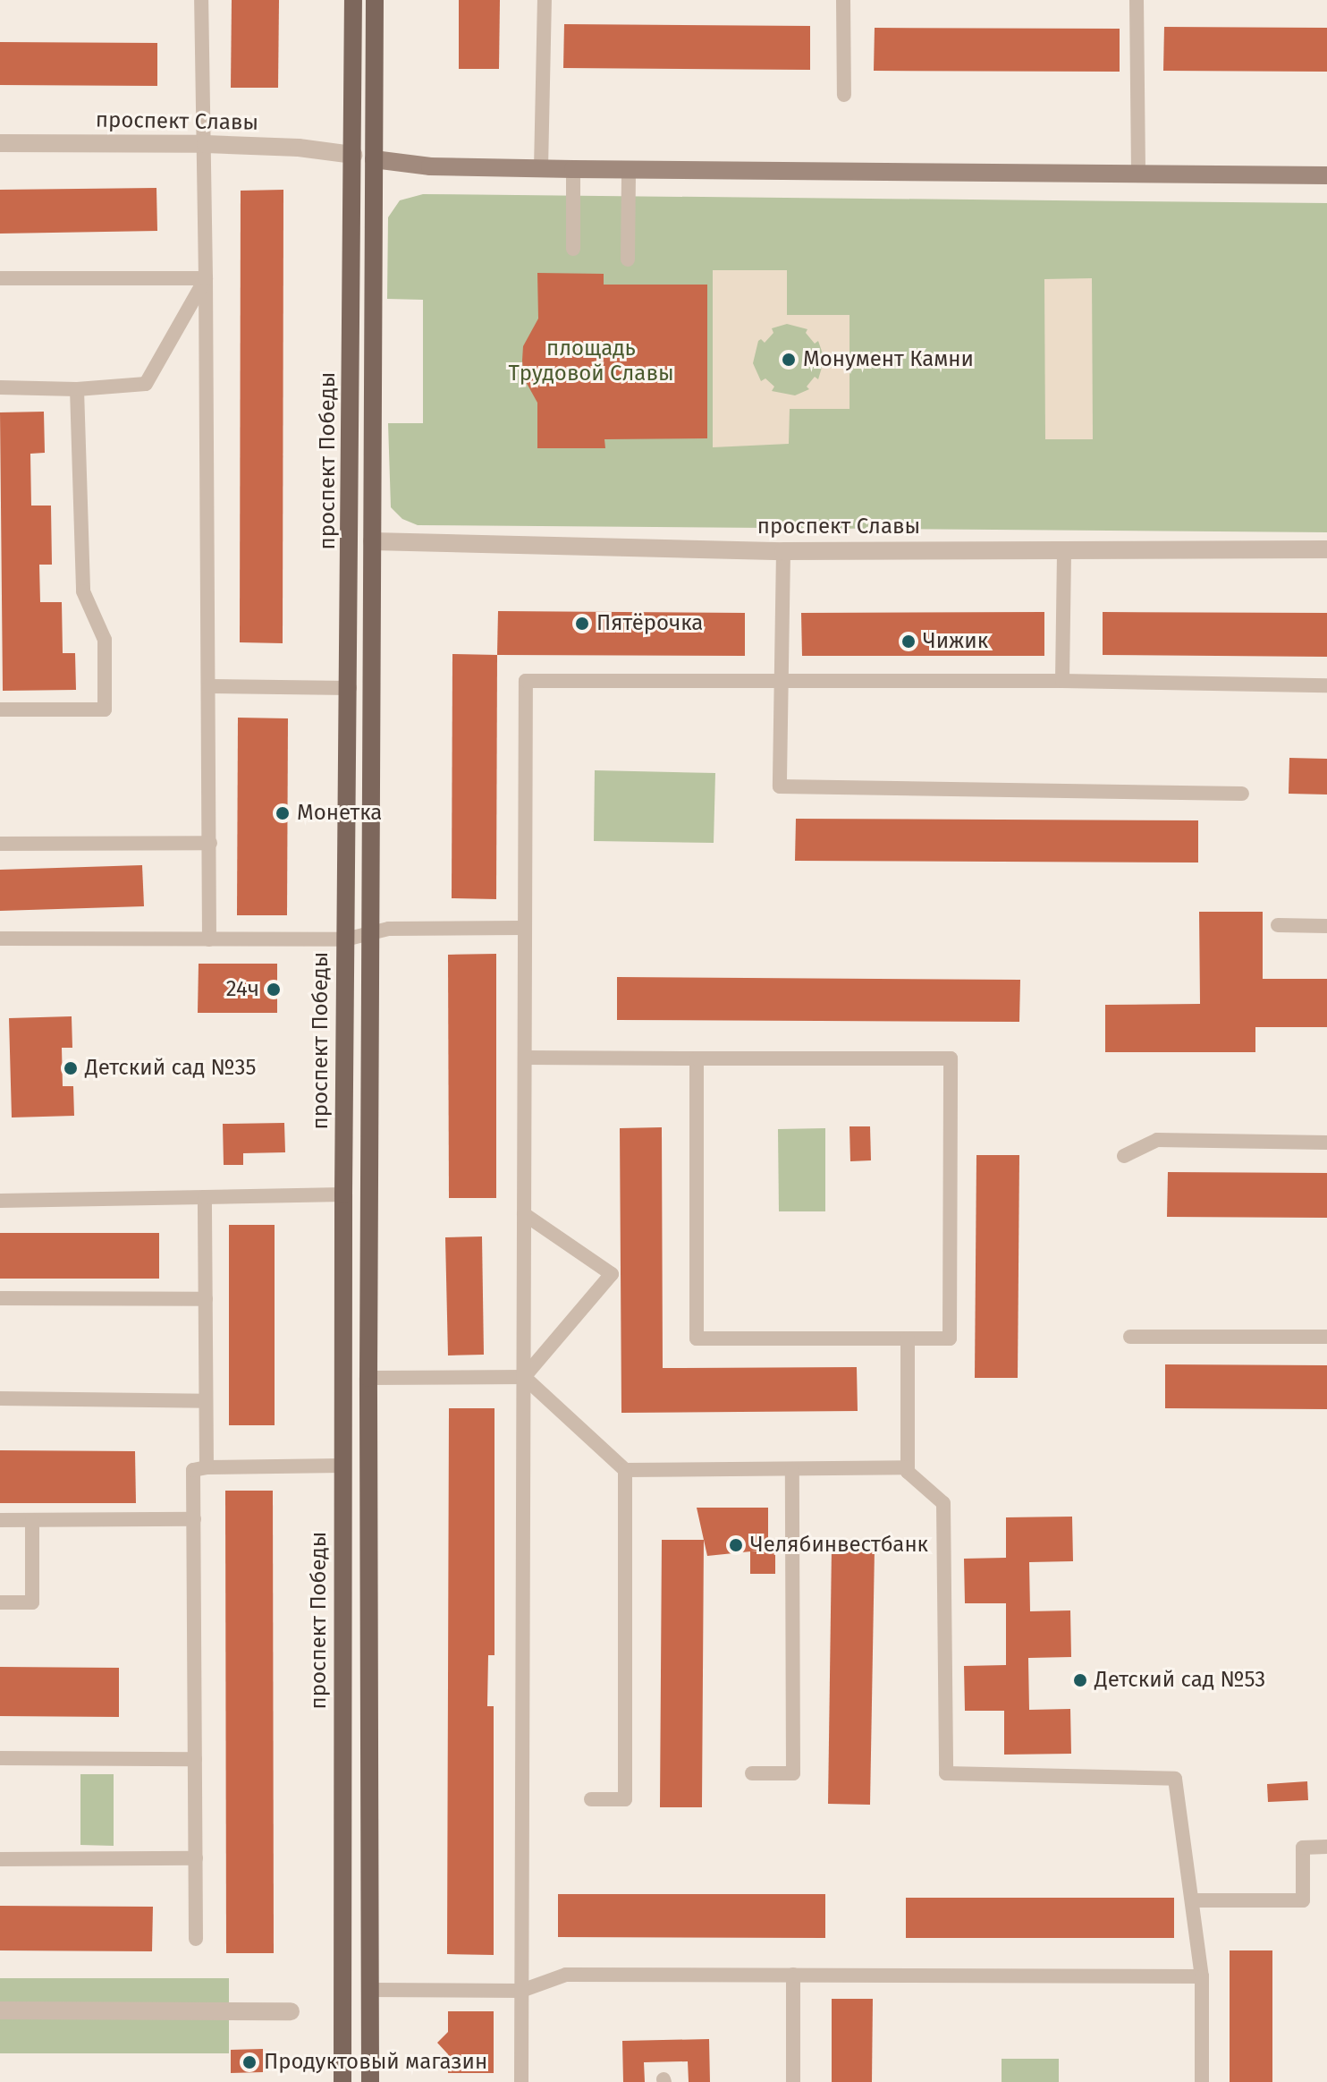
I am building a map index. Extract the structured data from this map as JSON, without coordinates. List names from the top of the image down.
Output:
{
  "streets": {
    "main road": ["проспект Славы", "проспект Победы"]
  },
  "crossings": [
    ["проспект Славы", "проспект Победы"]
  ],
  "parks": ["площадь Трудовой Славы"],
  "places": [
    "Монумент Камни",
    "Пятёрочка",
    "Чижик",
    "Монетка",
    "24ч",
    "Детский сад №35",
    "Челябинвестбанк",
    "Детский сад №53",
    "Продуктовый магазин"
  ]
}
